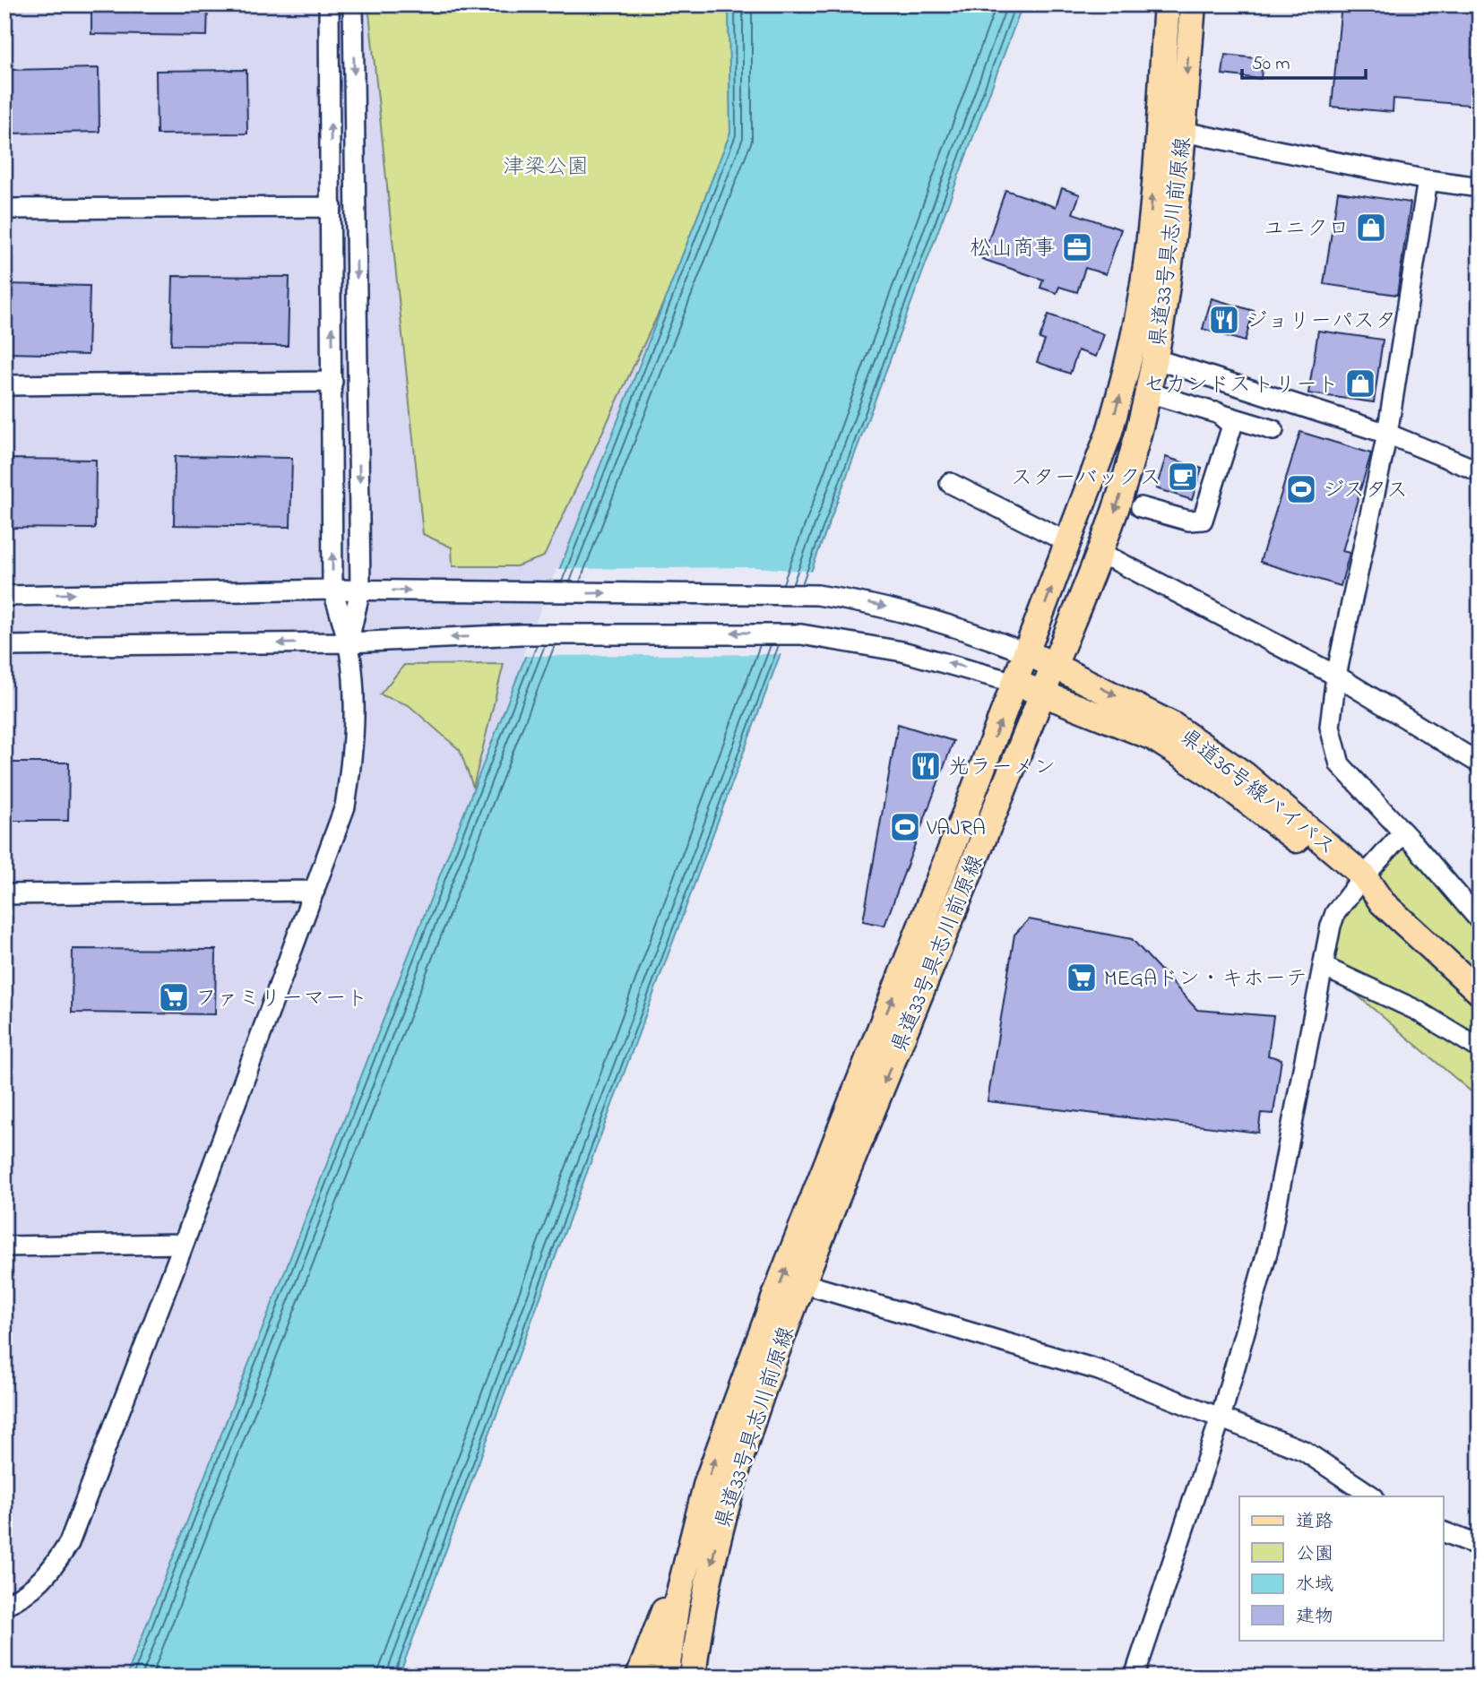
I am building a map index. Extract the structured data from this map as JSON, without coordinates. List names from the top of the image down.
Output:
{
  "streets": {
    "main road": ["県道33号具志川前原線", "県道36号線バイパス"]
  },
  "crossings": [
    ["県道33号具志川前原線", "県道36号線バイパス"]
  ],
  "parks": ["津梁公園"],
  "places": {
    "shop": ["ユニクロ", "セカンドストリート"],
    "office": ["松山商事"],
    "restaurant": ["ジョリーパスタ", "光ラーメン"],
    "cafe": ["スターバックス"],
    "sports": ["ジスタス", "VAJRA"],
    "supermarket": ["MEGAドン・キホーテ", "ファミリーマート"]
  },
  "legend": [
    "道路",
    "公園",
    "水域",
    "建物"
  ],
  "scale_bar": "50 m"
}
